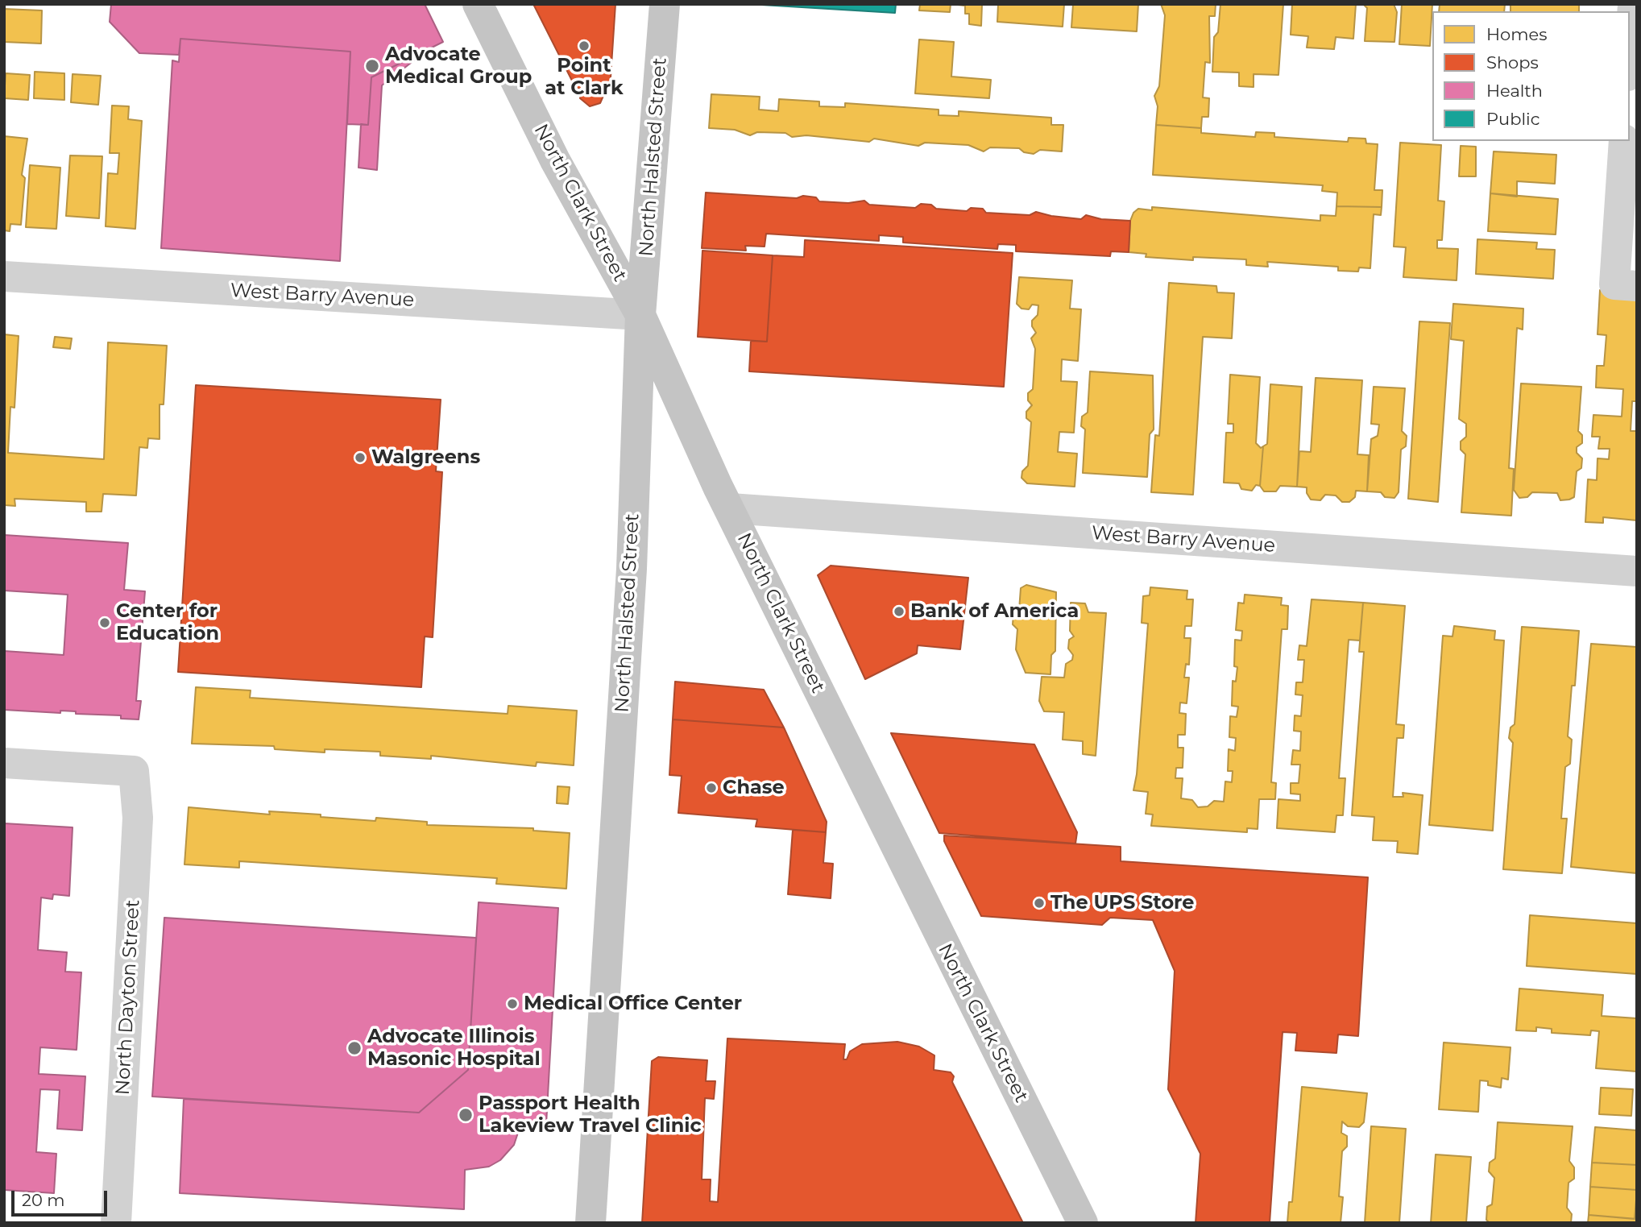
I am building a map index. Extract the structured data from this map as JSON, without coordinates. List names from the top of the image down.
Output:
{
  "streets": {
    "main road": ["North Halsted Street", "North Clark Street"],
    "street": ["West Barry Avenue", "North Dayton Street"]
  },
  "crossings": [
    ["North Halsted Street", "North Clark Street"],
    ["North Halsted Street", "West Barry Avenue"],
    ["North Clark Street", "West Barry Avenue"]
  ],
  "places": [
    "Point at Clark",
    "Advocate Medical Group",
    "Walgreens",
    "Bank of America",
    "Center for Education",
    "Chase",
    "The UPS Store",
    "Medical Office Center",
    "Advocate Illinois Masonic Hospital",
    "Passport Health Lakeview Travel Clinic"
  ],
  "legend": [
    "Homes",
    "Shops",
    "Health",
    "Public"
  ],
  "scale_bar": "20 m"
}
